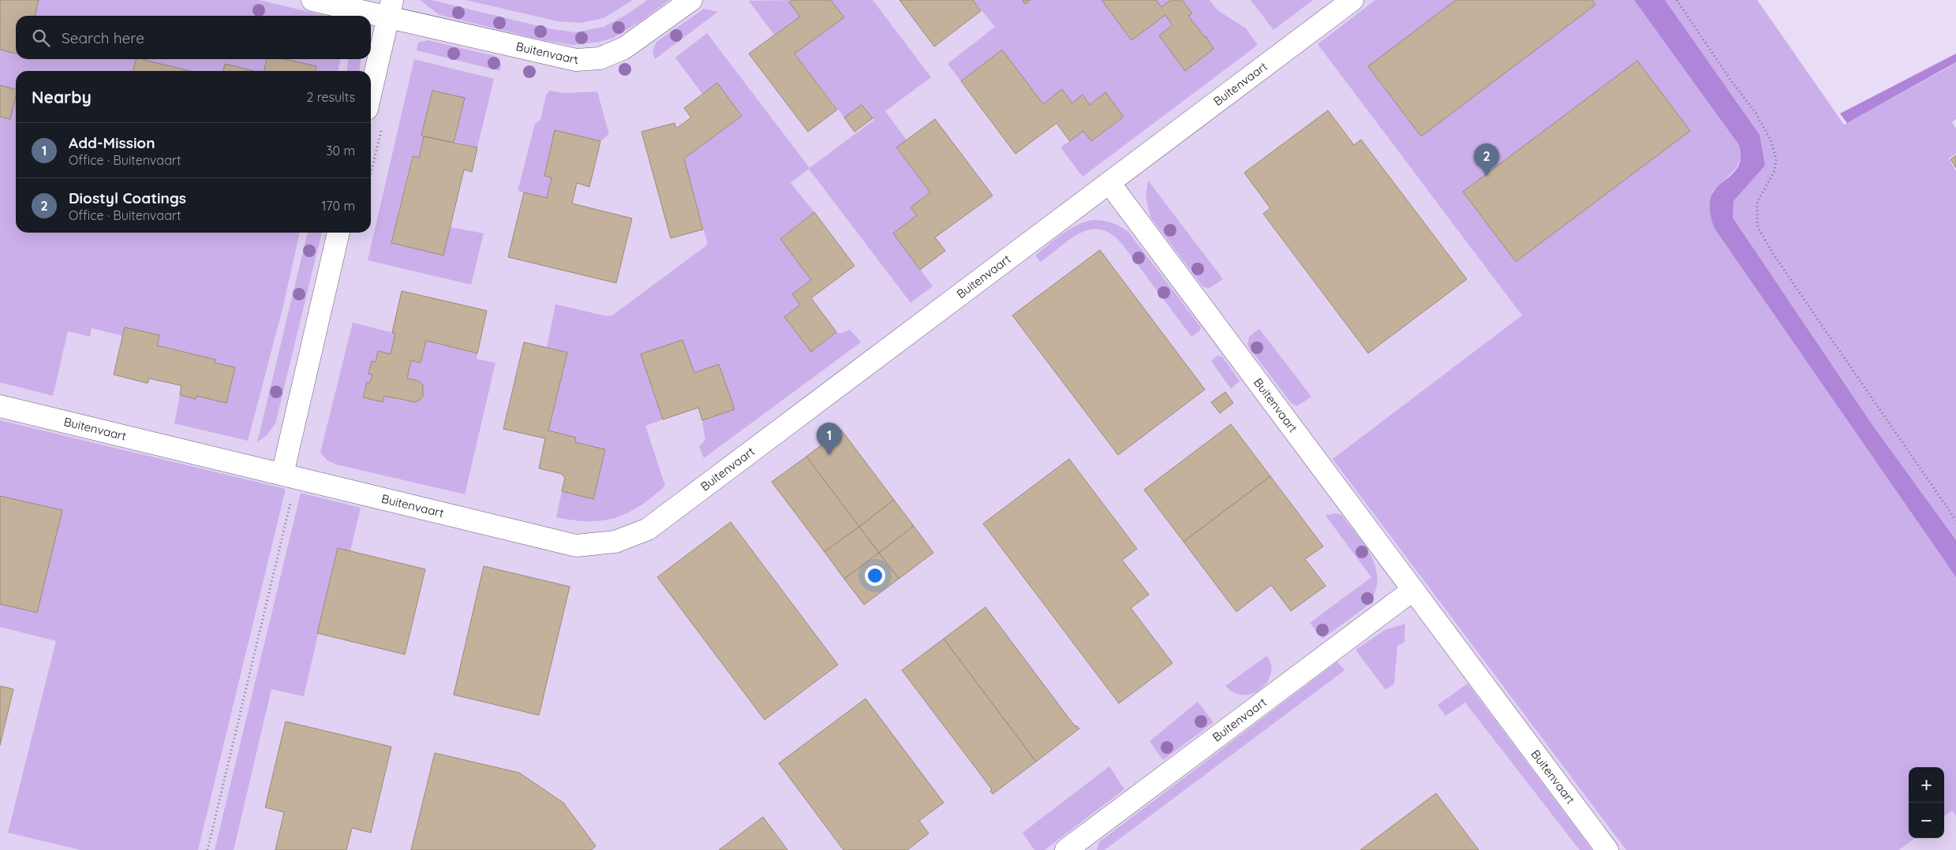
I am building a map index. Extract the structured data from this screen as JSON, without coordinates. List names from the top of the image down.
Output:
{
  "streets": {
    "street": ["Buitenvaart"]
  },
  "page": {
    "search": "Search here",
    "heading": ["Nearby", "2 results"],
    "list": [
      {
        "mark": "1",
        "name": "Add-Mission",
        "note": "Office · Buitenvaart",
        "value": "30 m"
      },
      {
        "mark": "2",
        "name": "Diostyl Coatings",
        "note": "Office · Buitenvaart",
        "value": "170 m"
      }
    ],
    "pins": ["2", "1"],
    "map_buttons": ["+", "−"]
  }
}
